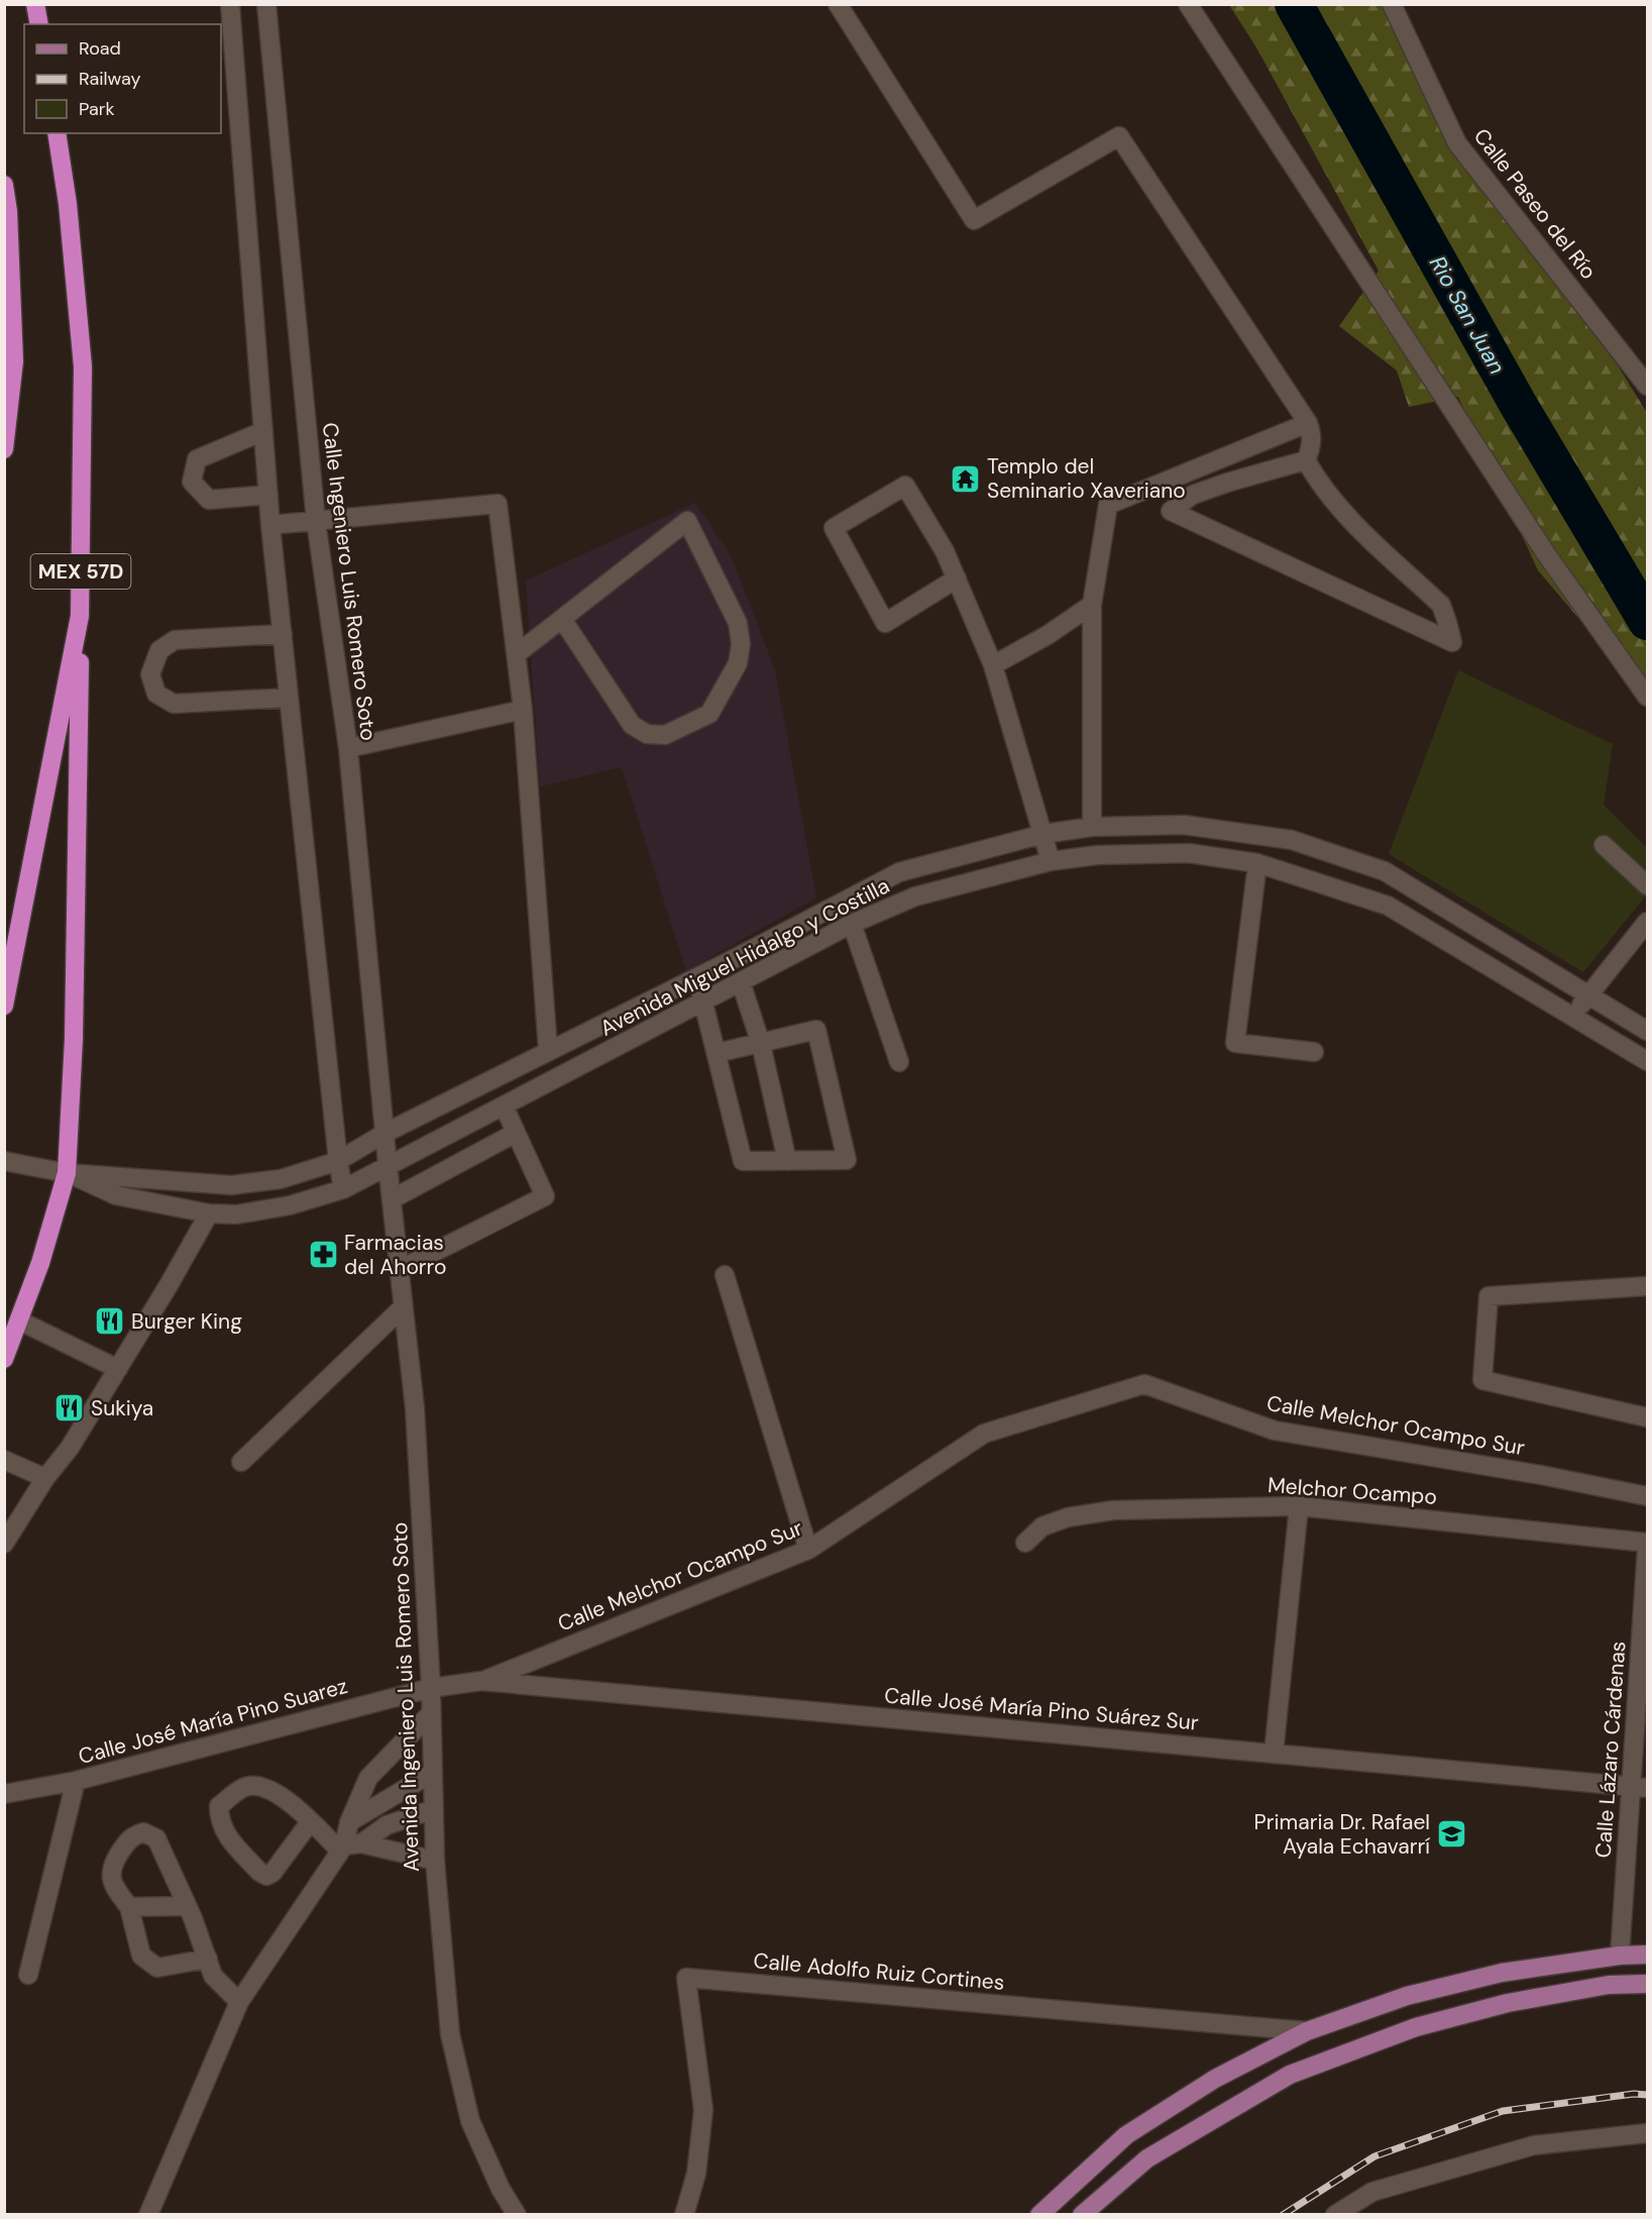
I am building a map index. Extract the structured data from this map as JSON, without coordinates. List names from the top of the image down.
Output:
{
  "streets": {
    "highway": ["MEX 57D"],
    "street": [
      "Calle Paseo del Río",
      "Calle Ingeniero Luis Romero Soto",
      "Avenida Miguel Hidalgo y Costilla",
      "Calle Melchor Ocampo Sur",
      "Melchor Ocampo",
      "Avenida Ingeniero Luis Romero Soto",
      "Calle José María Pino Suárez Sur",
      "Calle José María Pino Suarez",
      "Calle Lázaro Cárdenas",
      "Calle Adolfo Ruiz Cortines"
    ]
  },
  "crossings": [
    ["Calle Ingeniero Luis Romero Soto", "Avenida Miguel Hidalgo y Costilla"],
    ["Calle Ingeniero Luis Romero Soto", "Avenida Ingeniero Luis Romero Soto"],
    ["Avenida Miguel Hidalgo y Costilla", "Avenida Ingeniero Luis Romero Soto"],
    ["Calle Melchor Ocampo Sur", "Calle José María Pino Suárez Sur"],
    ["Avenida Ingeniero Luis Romero Soto", "Calle José María Pino Suárez Sur"],
    ["Avenida Ingeniero Luis Romero Soto", "Calle José María Pino Suarez"],
    ["Calle José María Pino Suárez Sur", "Calle José María Pino Suarez"],
    ["Calle José María Pino Suárez Sur", "Calle Lázaro Cárdenas"]
  ],
  "water": ["Rio San Juan"],
  "places": {
    "temple": ["Templo del Seminario Xaveriano"],
    "pharmacy": ["Farmacias del Ahorro"],
    "restaurant": ["Burger King", "Sukiya"],
    "school or university": ["Primaria Dr. Rafael Ayala Echavarrí"]
  },
  "legend": ["Road", "Railway", "Park"]
}
